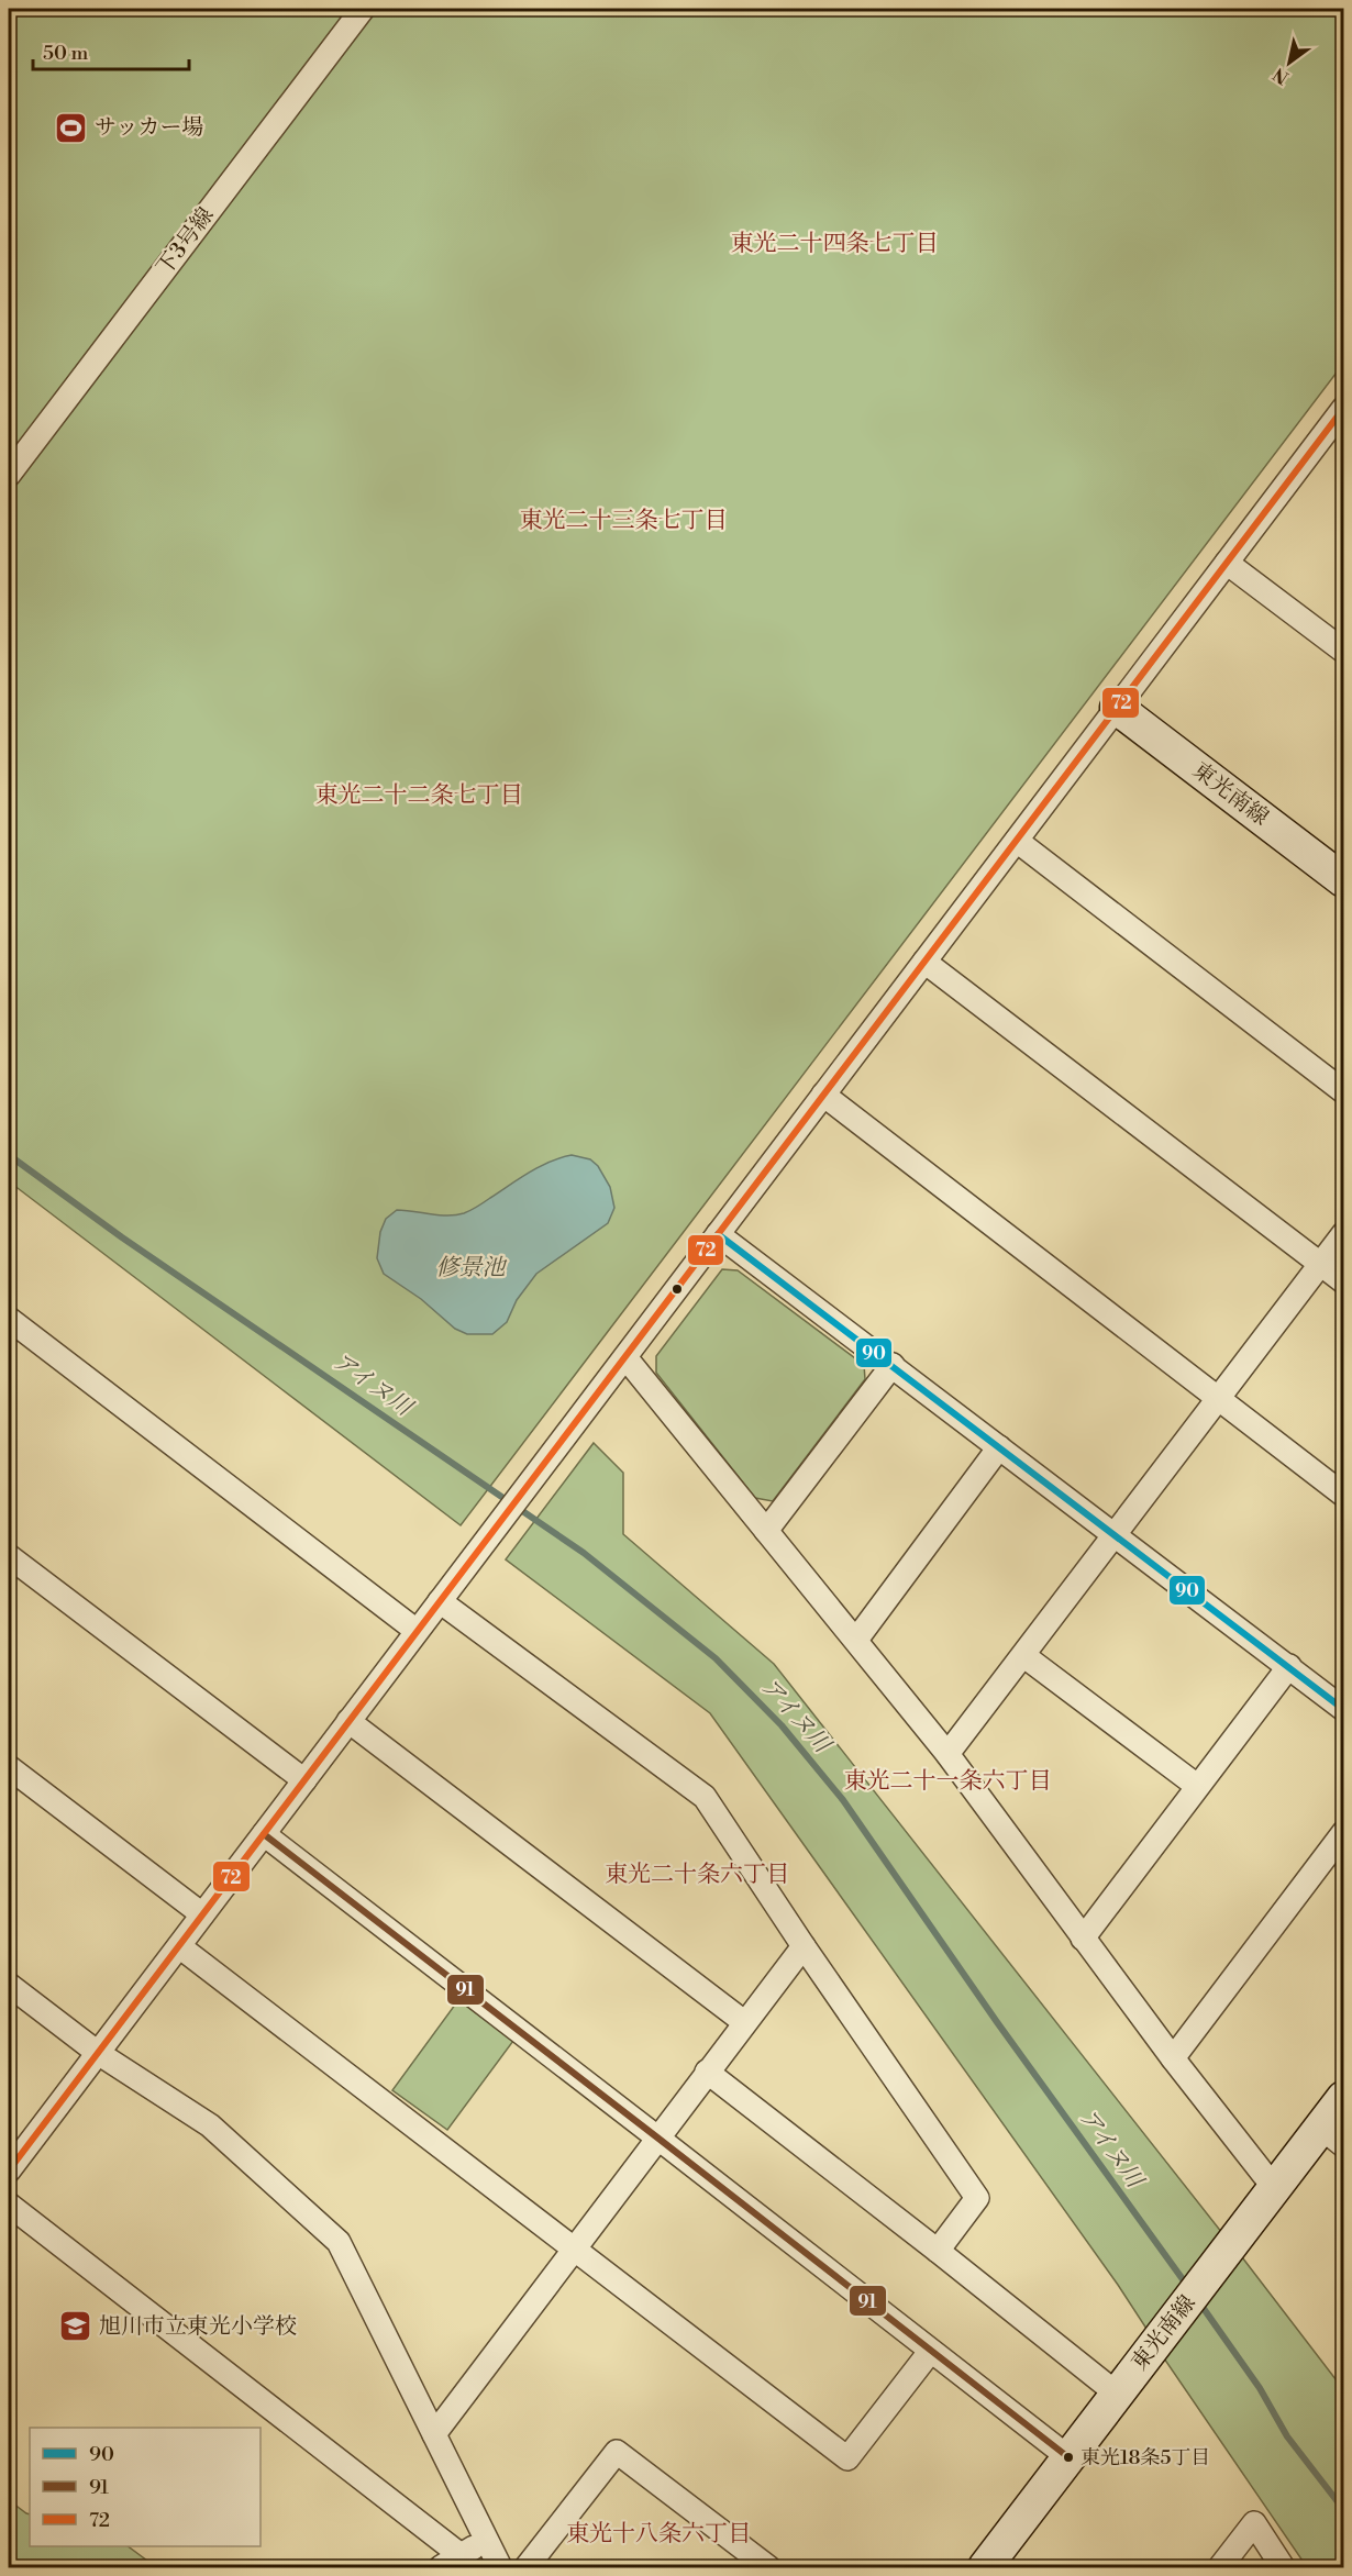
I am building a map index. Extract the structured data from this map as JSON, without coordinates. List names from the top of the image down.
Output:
{
  "streets": {
    "street": ["下3号線", "東光南線"]
  },
  "districts": [
    "東光二十四条七丁目",
    "東光二十三条七丁目",
    "東光二十二条七丁目",
    "東光二十一条六丁目",
    "東光二十条六丁目",
    "東光十八条六丁目"
  ],
  "water": ["修景池", "アイヌ川"],
  "places": {
    "sports": ["サッカー場"],
    "school or university": ["旭川市立東光小学校"],
    "other": ["東光18条5丁目"]
  },
  "lines": ["transit line 72", "transit line 90", "transit line 91"],
  "legend": ["90", "91", "72"],
  "scale_bar": "50 m",
  "north": "bottom left"
}
